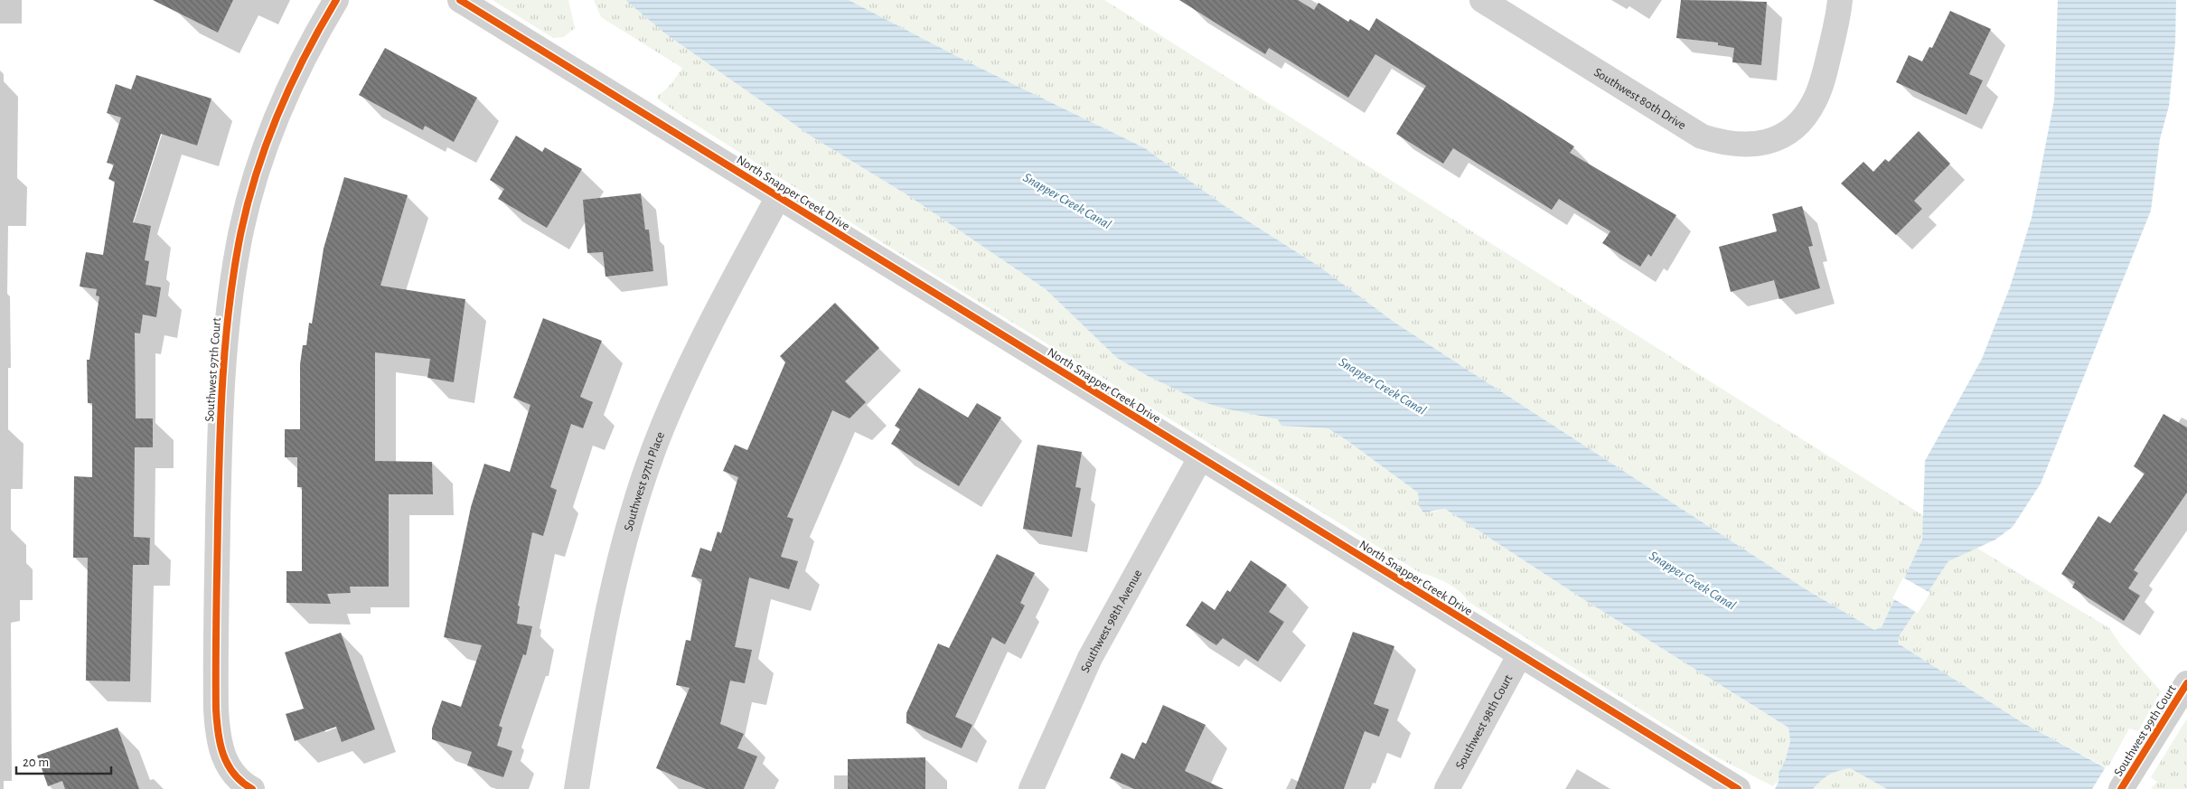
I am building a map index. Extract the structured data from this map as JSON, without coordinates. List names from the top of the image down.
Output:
{
  "streets": {
    "street": [
      "Southwest 80th Drive",
      "North Snapper Creek Drive",
      "Southwest 97th Court",
      "Southwest 97th Place",
      "Southwest 98th Avenue",
      "Southwest 98th Court",
      "Southwest 99th Court"
    ]
  },
  "crossings": [
    ["North Snapper Creek Drive", "Southwest 97th Place"],
    ["North Snapper Creek Drive", "Southwest 98th Avenue"],
    ["North Snapper Creek Drive", "Southwest 98th Court"]
  ],
  "water": ["Snapper Creek Canal"],
  "scale_bar": "20 m"
}
